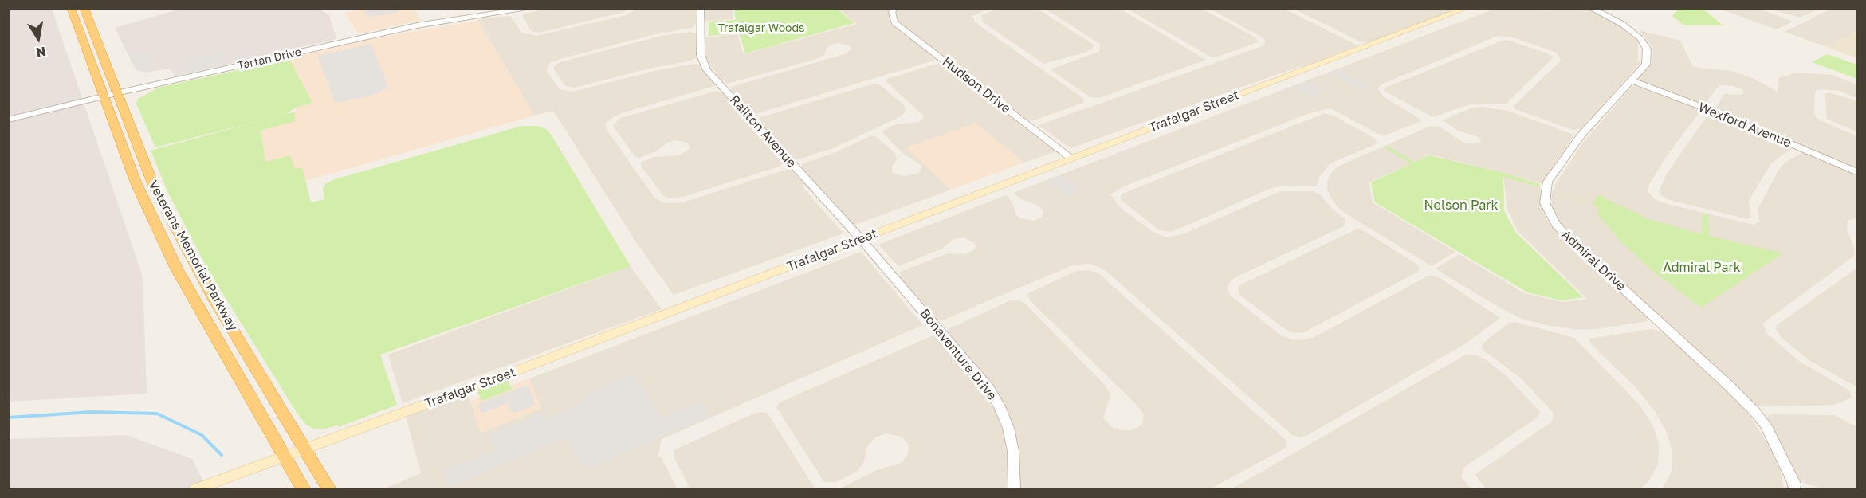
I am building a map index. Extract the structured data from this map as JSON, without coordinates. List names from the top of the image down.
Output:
{
  "streets": {
    "highway": ["Veterans Memorial Parkway"],
    "main road": ["Trafalgar Street"],
    "street": [
      "Tartan Drive",
      "Hudson Drive",
      "Wexford Avenue",
      "Railton Avenue",
      "Admiral Drive",
      "Bonaventure Drive"
    ]
  },
  "crossings": [
    ["Tartan Drive", "Veterans Memorial Parkway"],
    ["Hudson Drive", "Trafalgar Street"],
    ["Trafalgar Street", "Railton Avenue"],
    ["Trafalgar Street", "Veterans Memorial Parkway"],
    ["Trafalgar Street", "Bonaventure Drive"],
    ["Wexford Avenue", "Admiral Drive"],
    ["Railton Avenue", "Bonaventure Drive"]
  ],
  "parks": ["Trafalgar Woods", "Nelson Park", "Admiral Park"],
  "north": "bottom"
}
